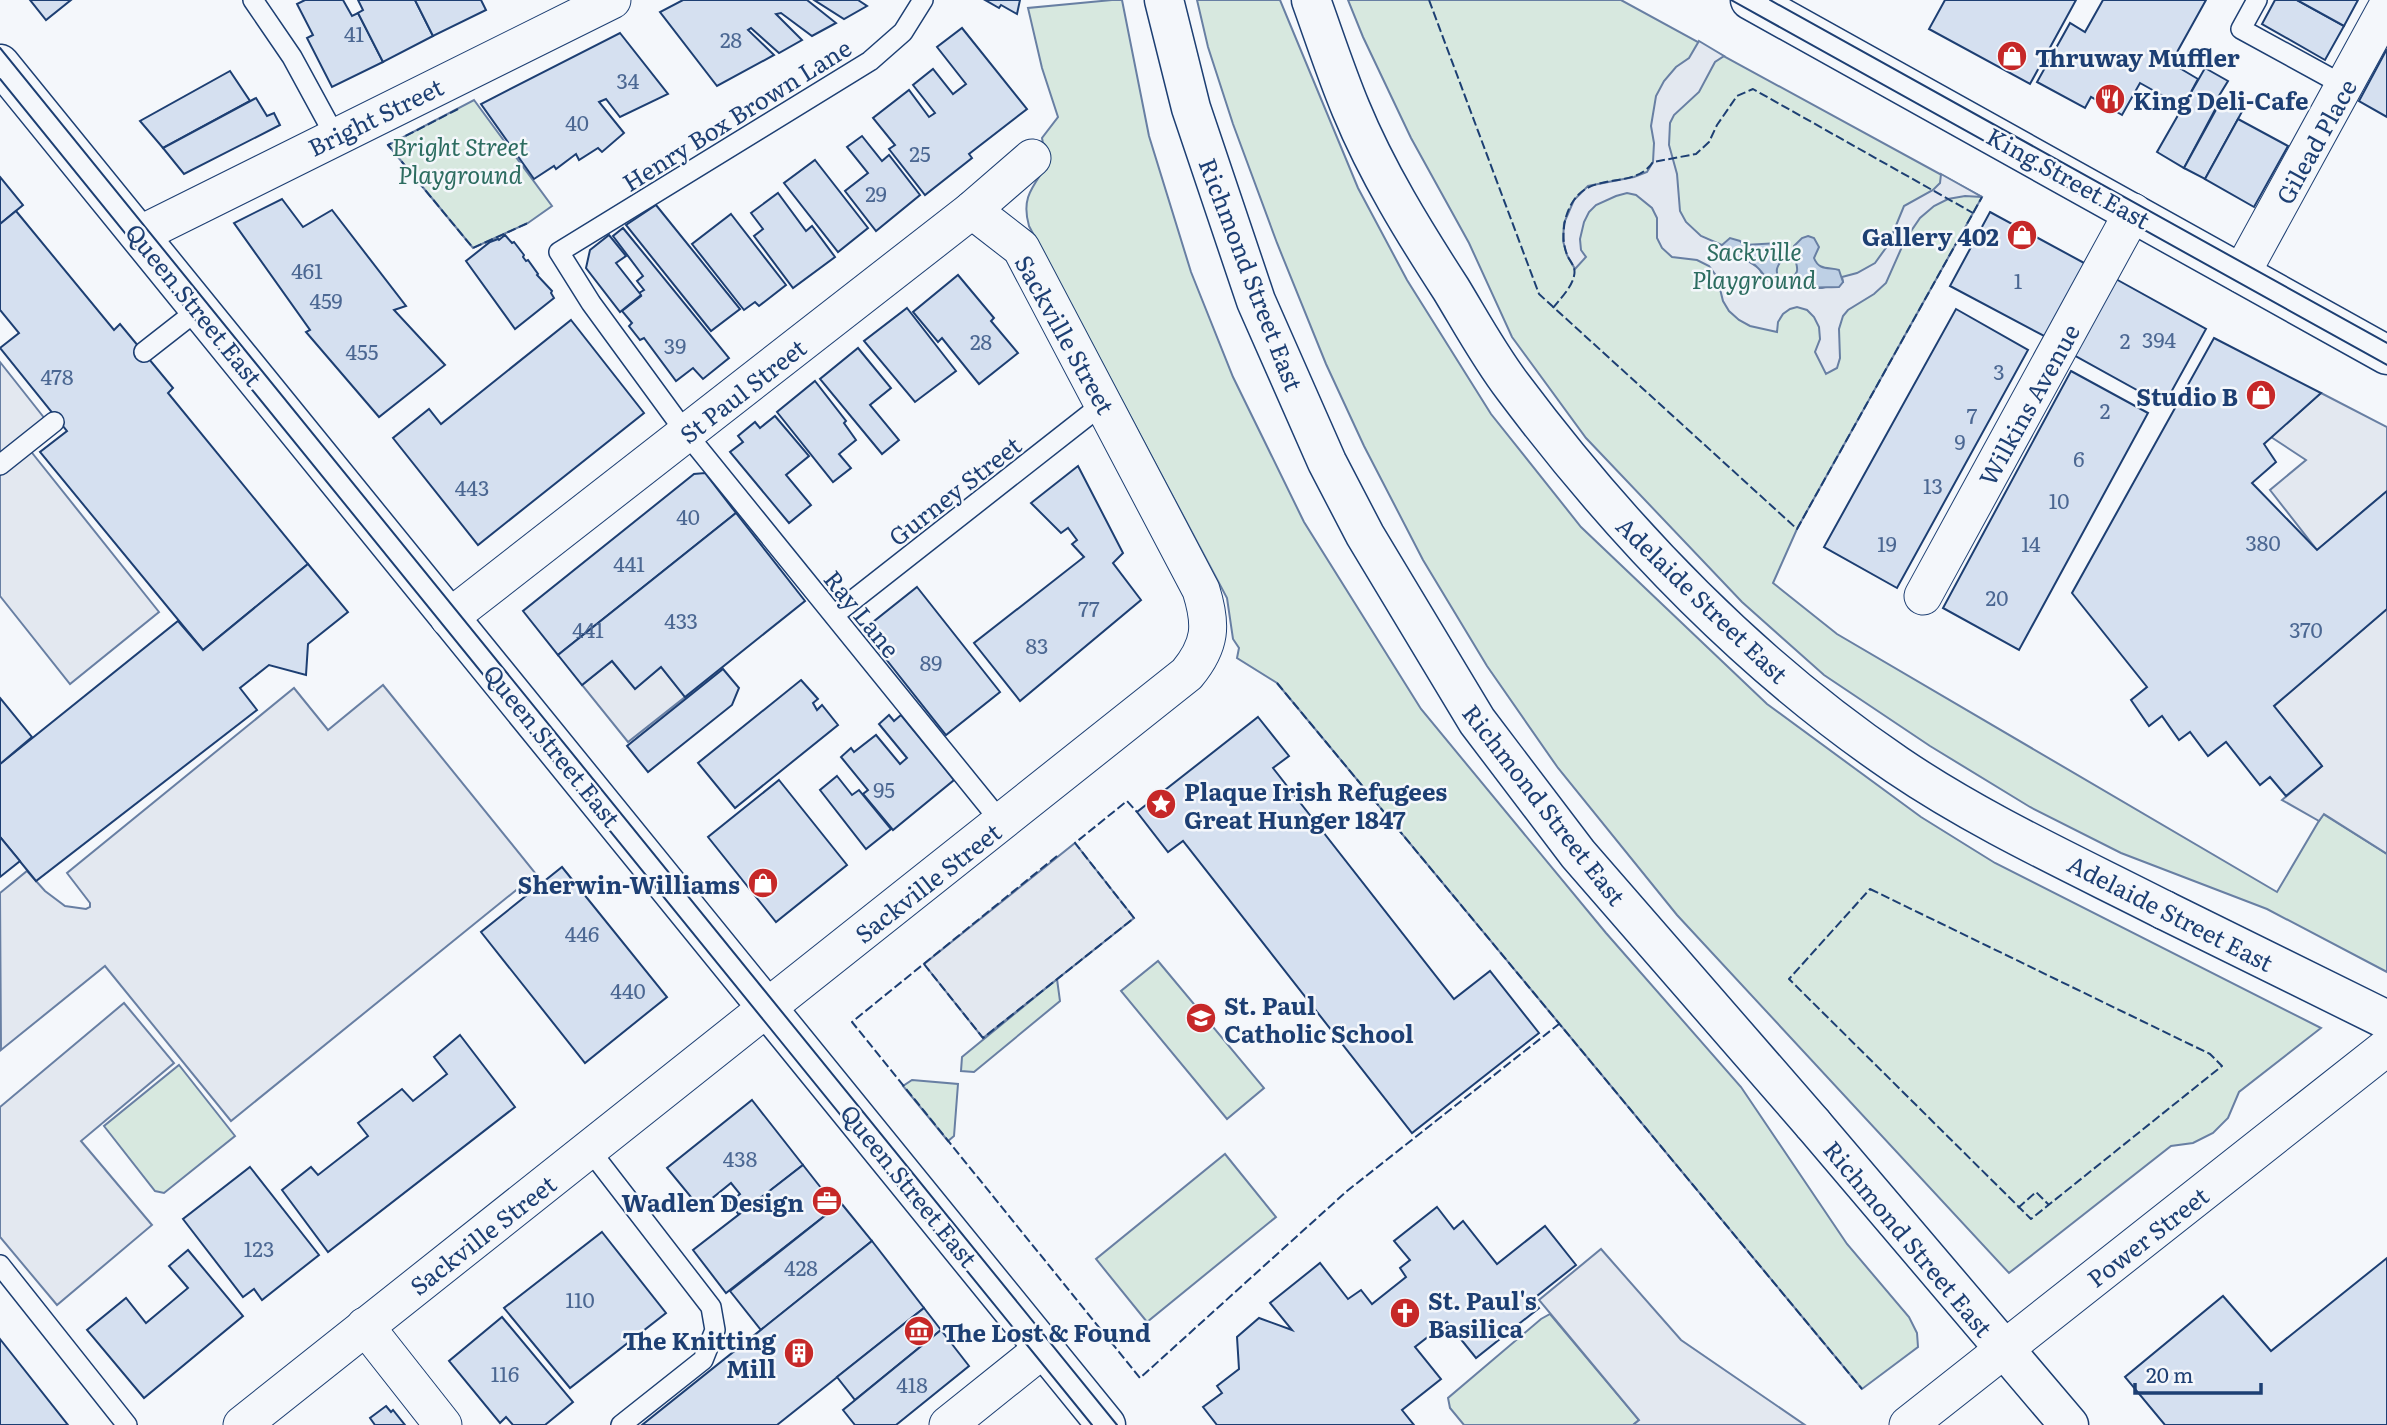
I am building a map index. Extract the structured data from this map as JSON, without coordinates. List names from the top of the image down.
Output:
{
  "streets": {
    "main road": [
      "King Street East",
      "Richmond Street East",
      "Queen Street East",
      "Adelaide Street East"
    ],
    "street": [
      "Bright Street",
      "Gilead Place",
      "Sackville Street",
      "St Paul Street",
      "Wilkins Avenue",
      "Power Street"
    ],
    "lane": ["Henry Box Brown Lane", "Gurney Street", "Ray Lane"]
  },
  "crossings": [
    ["Henry Box Brown Lane", "Ray Lane"],
    ["Bright Street", "Queen Street East"],
    ["Gilead Place", "King Street East"],
    ["King Street East", "Wilkins Avenue"],
    ["Richmond Street East", "Power Street"],
    ["Queen Street East", "Sackville Street"],
    ["Queen Street East", "St Paul Street"],
    ["Sackville Street", "St Paul Street"],
    ["Sackville Street", "Gurney Street"],
    ["Sackville Street", "Ray Lane"],
    ["St Paul Street", "Ray Lane"],
    ["Gurney Street", "Ray Lane"]
  ],
  "parks": ["Bright Street Playground", "Sackville Playground"],
  "places": {
    "shop": [
      "Thruway Muffler",
      "Gallery 402",
      "Studio B",
      "Sherwin-Williams"
    ],
    "restaurant": ["King Deli-Cafe"],
    "place": ["Plaque Irish Refugees Great Hunger 1847"],
    "school or university": ["St. Paul Catholic School"],
    "office": ["Wadlen Design"],
    "church": ["St. Paul's Basilica"],
    "museum": ["The Lost & Found"],
    "building": ["The Knitting Mill"]
  },
  "house_numbers": [
    "41",
    "28",
    "34",
    "40",
    "25",
    "29",
    "461",
    "1",
    "459",
    "394",
    "2",
    "28",
    "39",
    "455",
    "3",
    "478",
    "2",
    "7",
    "9",
    "6",
    "13",
    "443",
    "10",
    "40",
    "380",
    "19",
    "14",
    "441",
    "20",
    "77",
    "433",
    "441",
    "370",
    "83",
    "89",
    "95",
    "446",
    "440",
    "438",
    "123",
    "428",
    "110",
    "116",
    "418"
  ],
  "scale_bar": "20 m"
}
